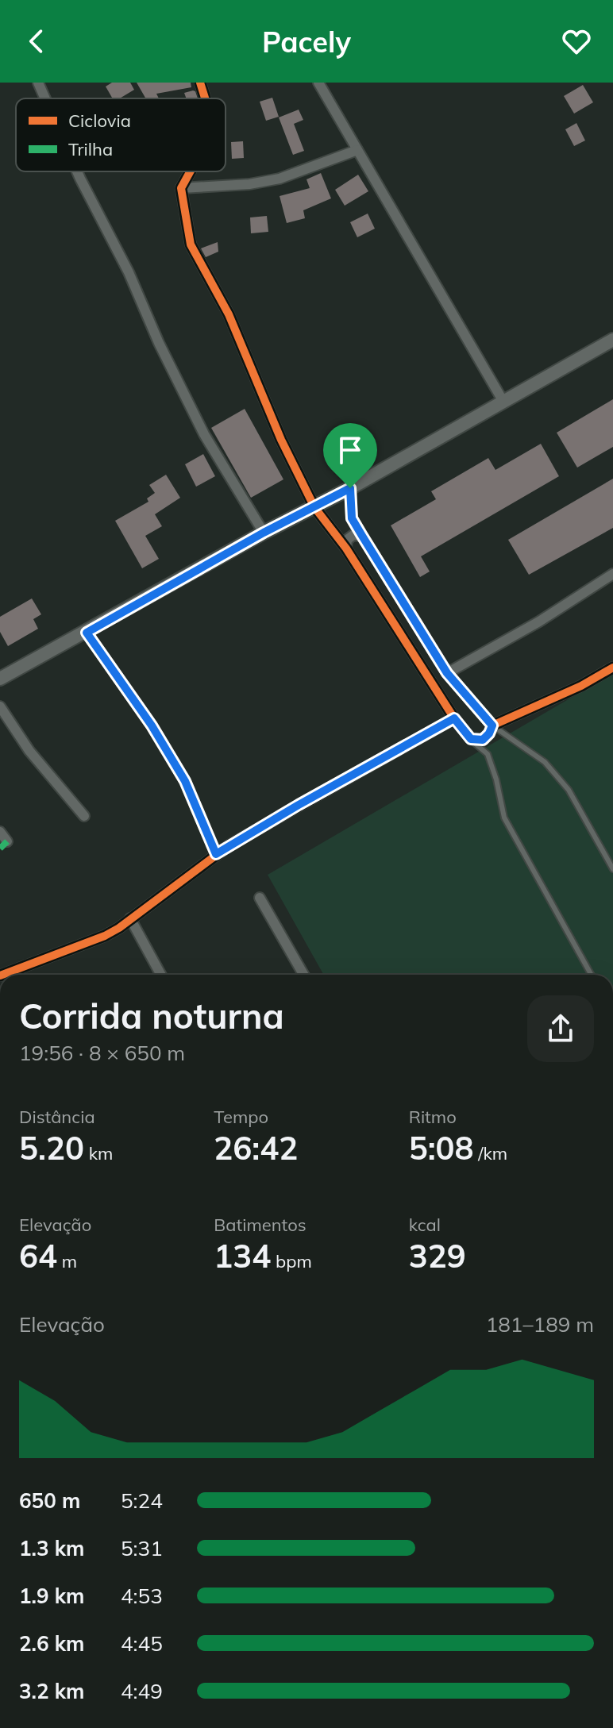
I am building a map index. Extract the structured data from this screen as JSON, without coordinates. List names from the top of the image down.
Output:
{
  "legend": ["Ciclovia", "Trilha"],
  "page": {
    "header": "Pacely",
    "heading": ["Corrida noturna", "19:56 · 8 × 650 m"],
    "stats": [
      ["Distância", "5.20 km"],
      ["Tempo", "26:42"],
      ["Ritmo", "5:08 /km"],
      ["Elevação", "64 m"],
      ["Batimentos", "134 bpm"],
      ["kcal", "329"]
    ],
    "chart": ["Elevação", "181–189 m"],
    "list": [
      {
        "name": "650 m",
        "note": "5:24"
      },
      {
        "name": "1.3 km",
        "note": "5:31"
      },
      {
        "name": "1.9 km",
        "note": "4:53"
      },
      {
        "name": "2.6 km",
        "note": "4:45"
      },
      {
        "name": "3.2 km",
        "note": "4:49"
      }
    ]
  }
}
